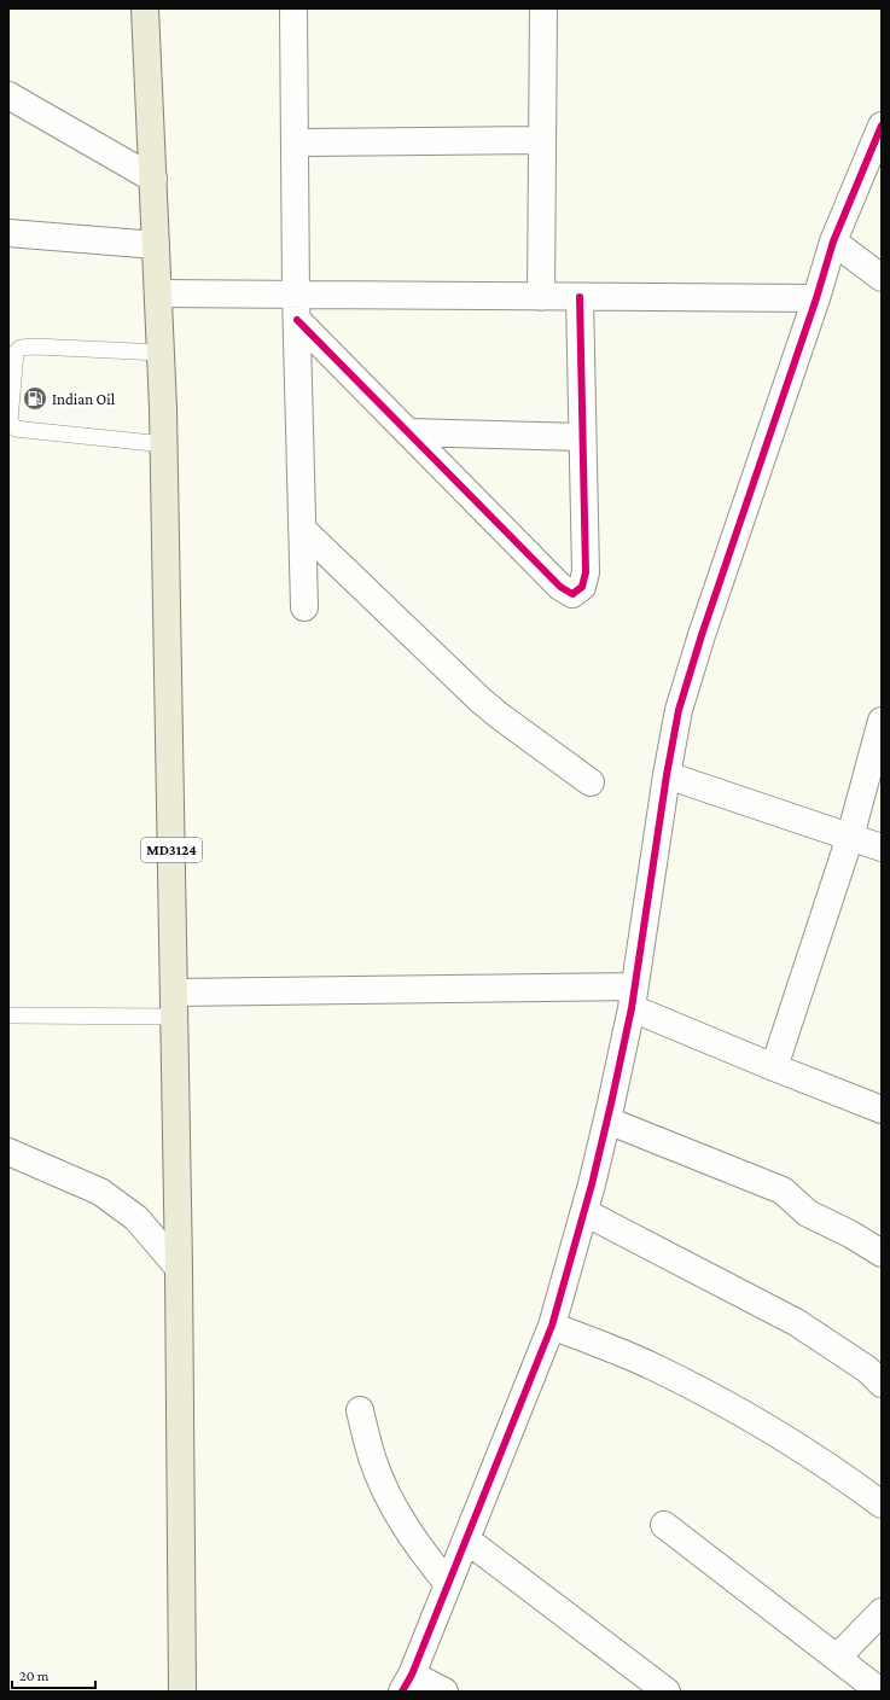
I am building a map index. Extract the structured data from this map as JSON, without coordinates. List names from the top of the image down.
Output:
{
  "streets": {
    "main road": ["MD3124"]
  },
  "places": {
    "fuel station": ["Indian Oil"]
  },
  "scale_bar": "20 m"
}
